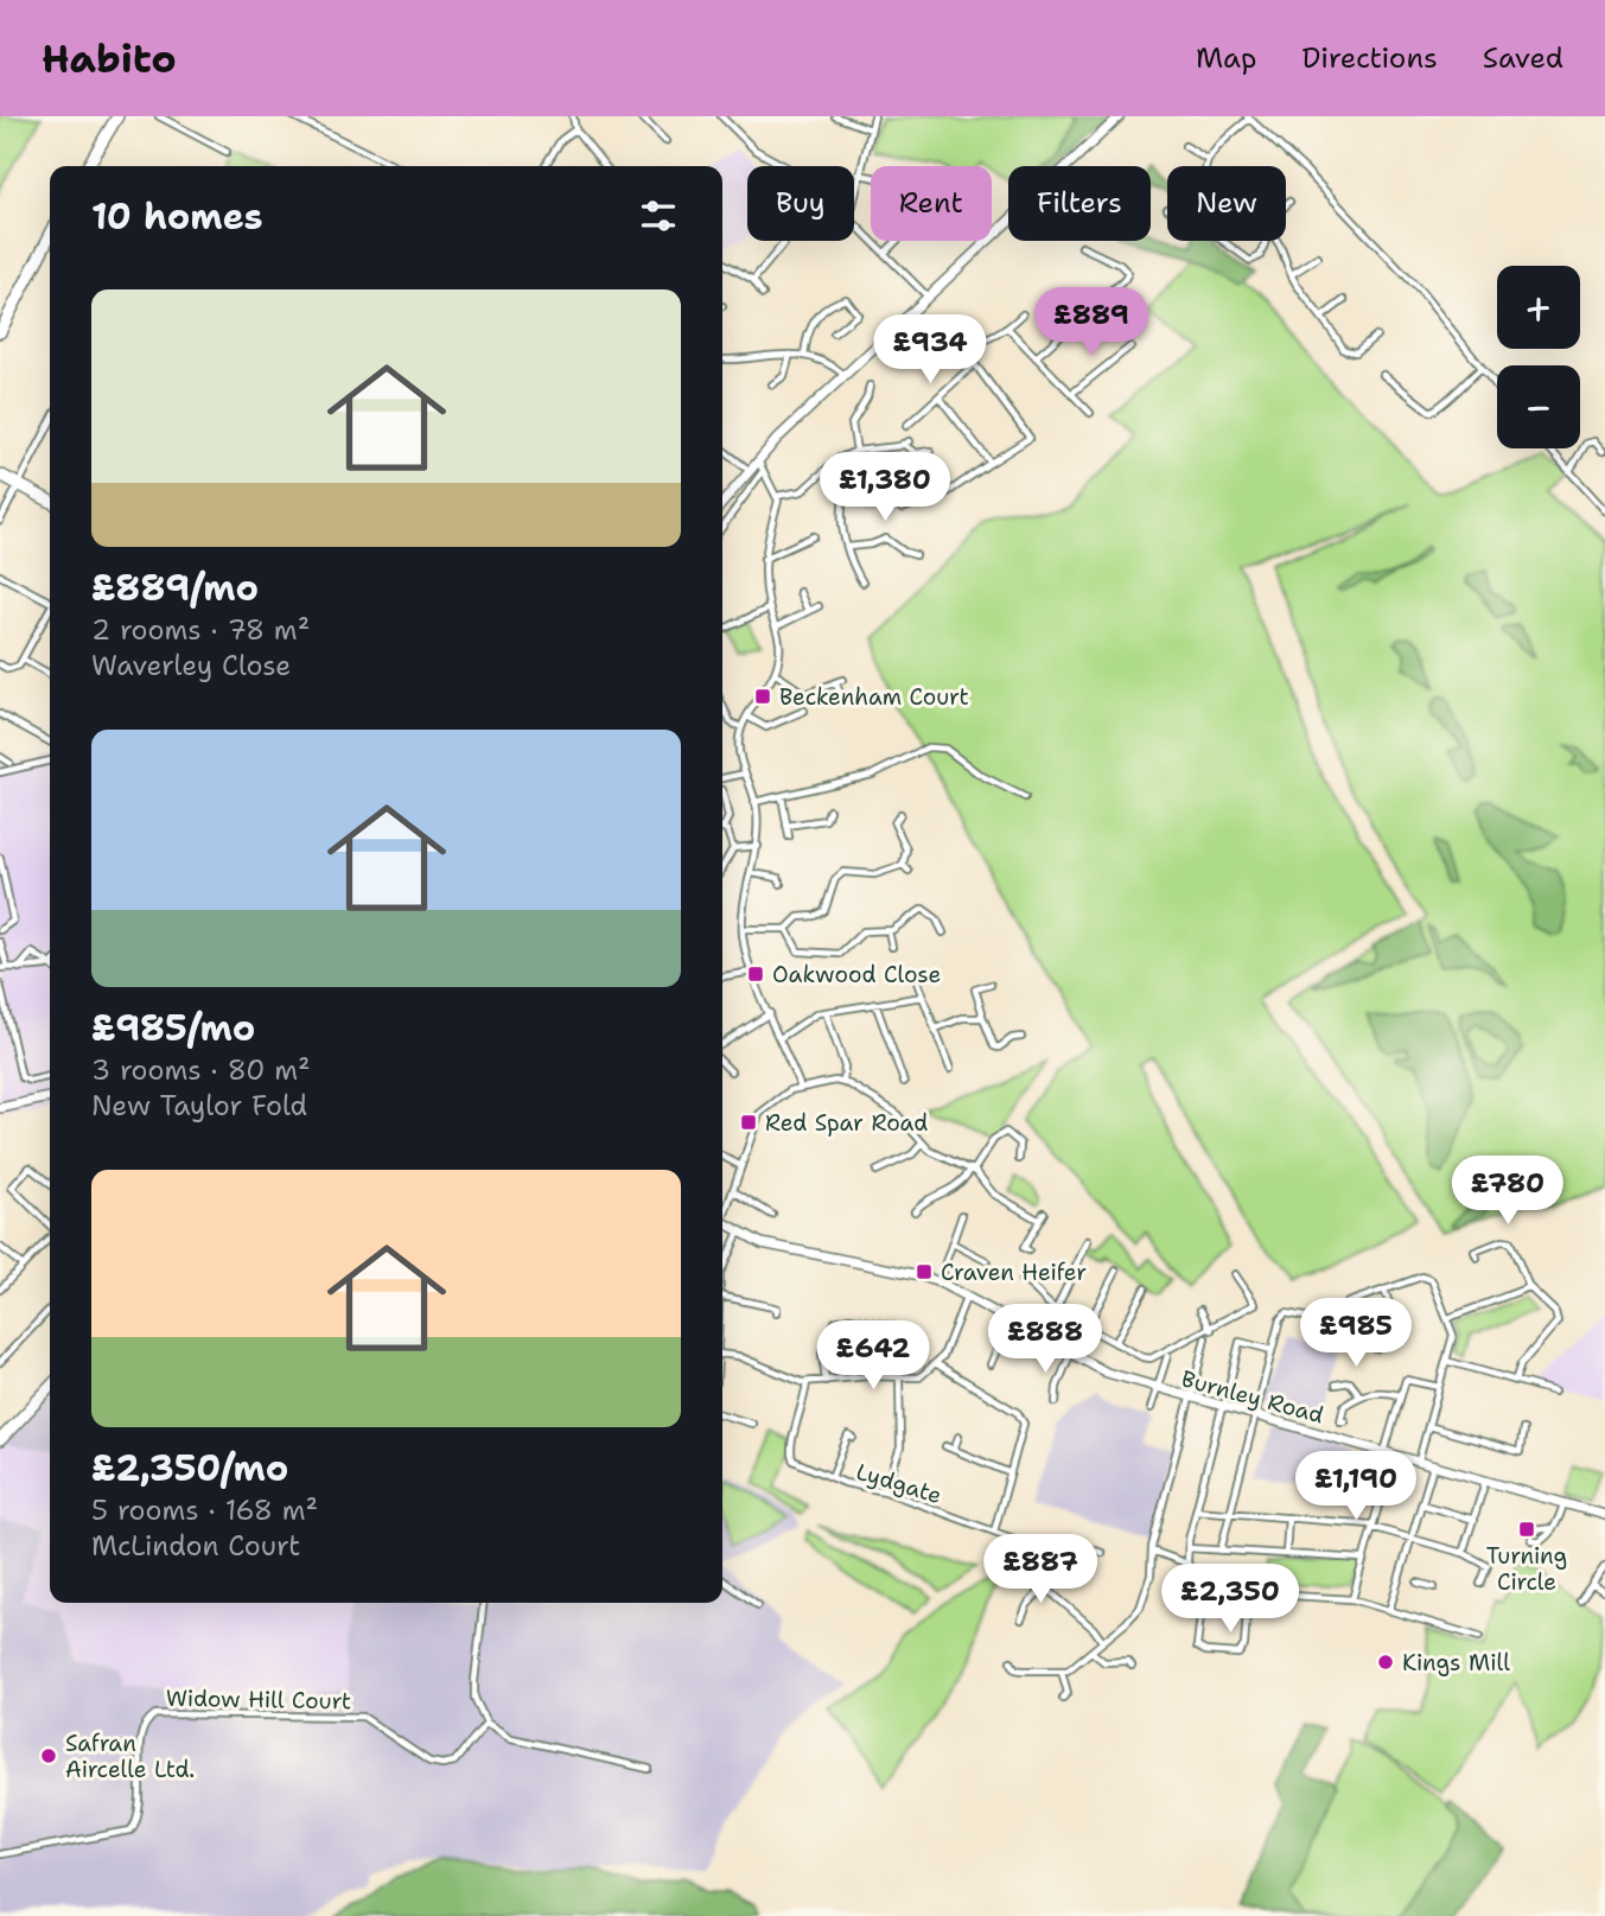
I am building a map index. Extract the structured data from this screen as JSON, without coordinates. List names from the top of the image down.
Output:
{
  "streets": {
    "street": ["Burnley Road", "Lydgate", "Widow Hill Court"]
  },
  "places": {
    "transit": [
      "Beckenham Court",
      "Oakwood Close",
      "Red Spar Road",
      "Craven Heifer",
      "Turning Circle"
    ],
    "other": ["Kings Mill", "Safran Aircelle Ltd."]
  },
  "page": {
    "header": "Habito",
    "nav": ["Map", "Directions", "Saved"],
    "chip": [
      "Buy",
      "Rent",
      "Filters",
      "New"
    ],
    "heading": "10 homes",
    "map_buttons": ["+", "−"],
    "list": [
      {
        "name": "£889/mo",
        "note": "2 rooms · 78 m² · Waverley Close"
      },
      {
        "name": "£985/mo",
        "note": "3 rooms · 80 m² · New Taylor Fold"
      },
      {
        "name": "£2,350/mo",
        "note": "5 rooms · 168 m² · McLindon Court"
      }
    ],
    "price": [
      "£889",
      "£934",
      "£1,380",
      "£780",
      "£985",
      "£888",
      "£642",
      "£1,190",
      "£887",
      "£2,350"
    ]
  }
}
